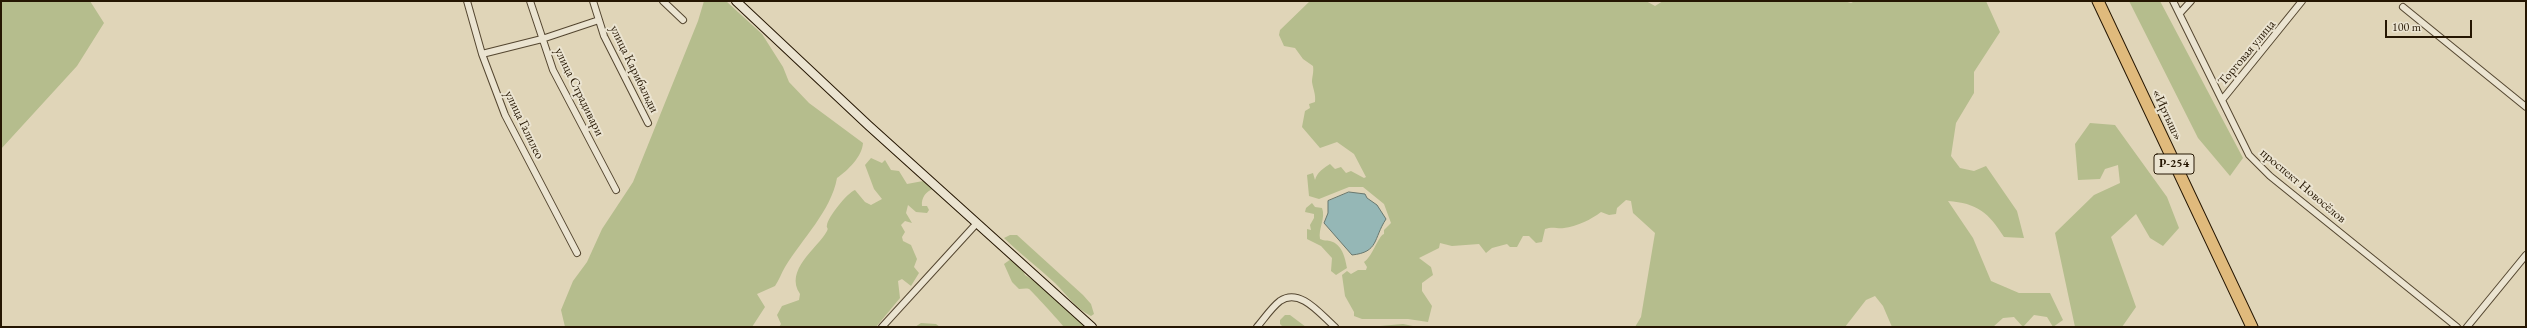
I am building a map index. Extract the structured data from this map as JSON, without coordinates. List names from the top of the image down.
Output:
{
  "streets": {
    "highway": ["«Иртыш»", "Р-254"],
    "street": [
      "Торговая улица",
      "улица Карибальди",
      "улица Страдивари",
      "улица Галилео",
      "проспект Новосёлов"
    ]
  },
  "crossings": [
    ["Торговая улица", "проспект Новосёлов"]
  ],
  "scale_bar": "100 m"
}
